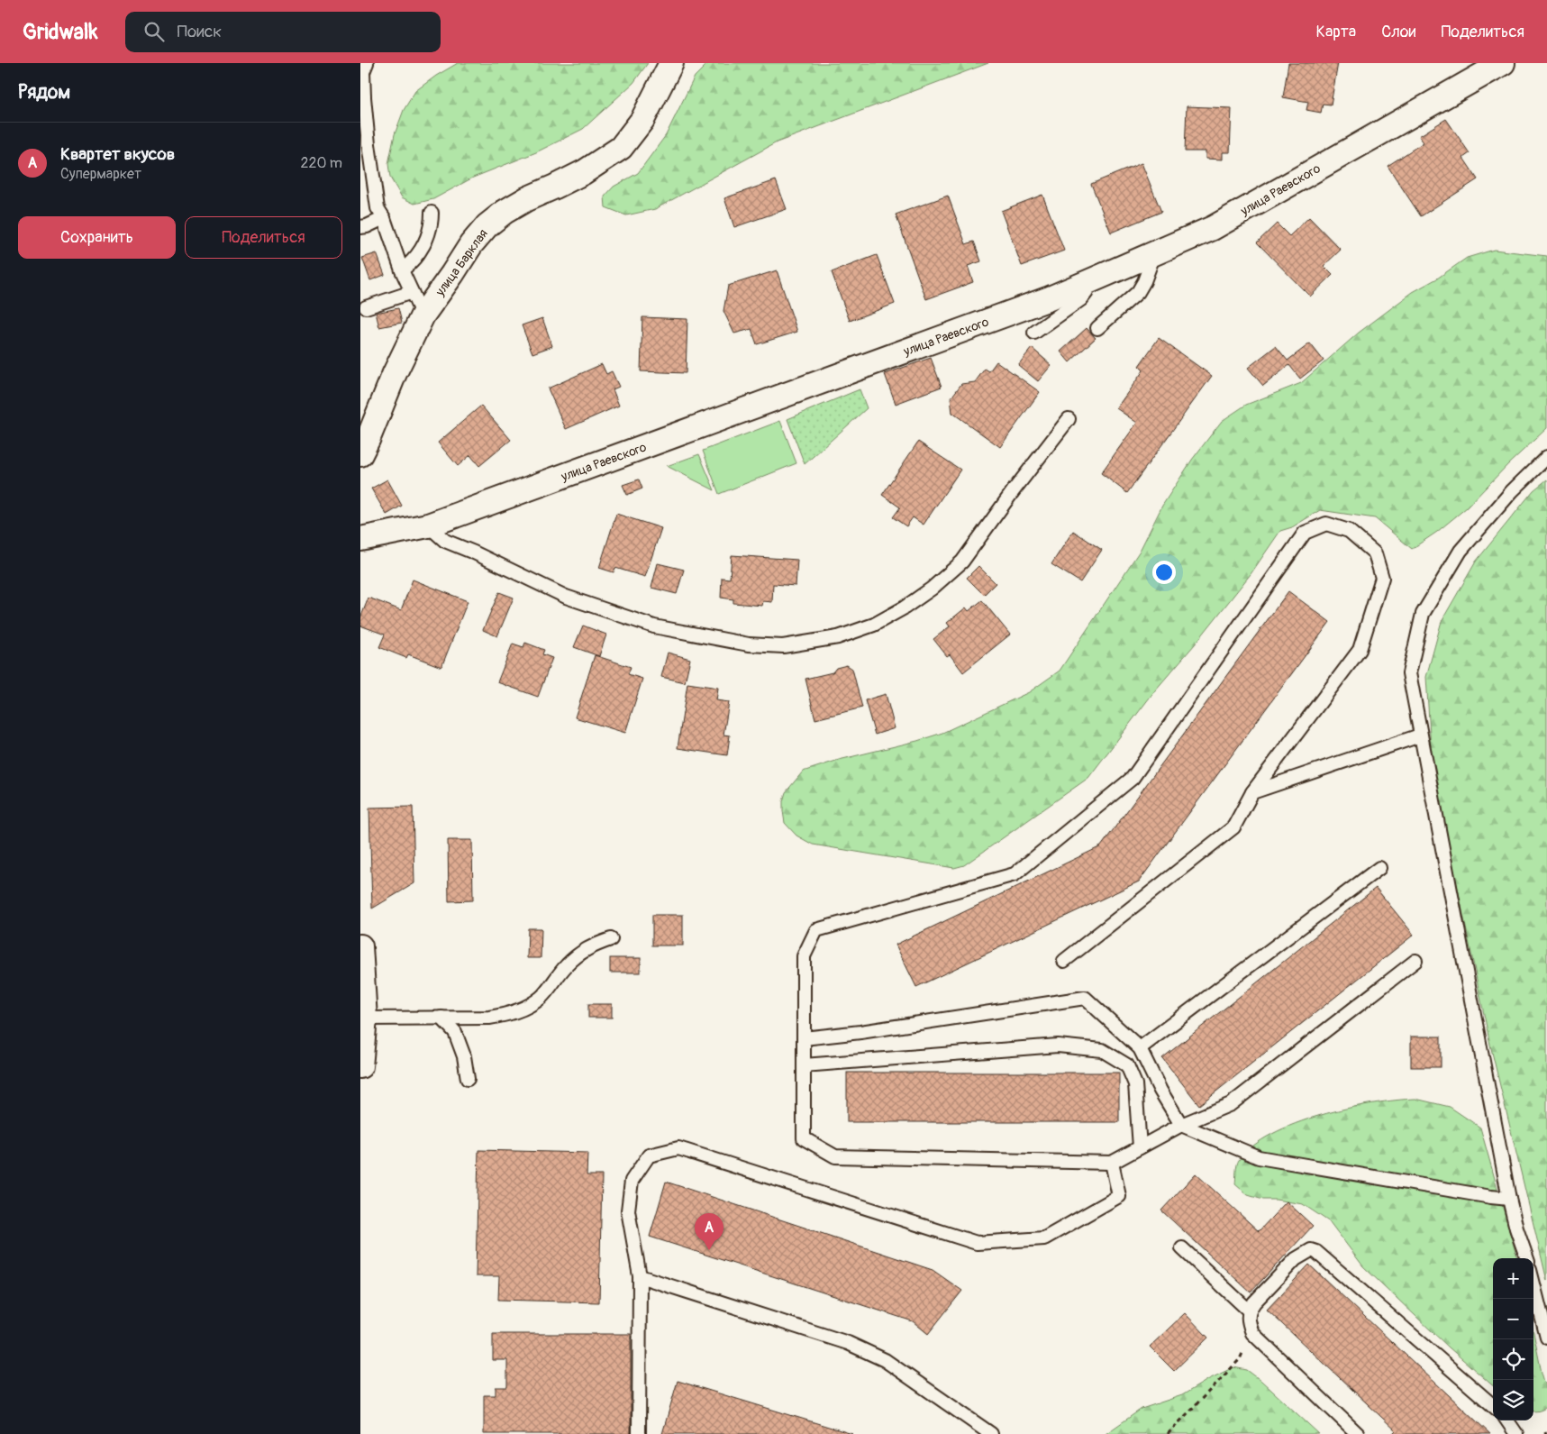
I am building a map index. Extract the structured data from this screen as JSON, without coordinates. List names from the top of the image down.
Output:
{
  "streets": {
    "street": ["улица Раевского", "улица Барклая"]
  },
  "page": {
    "header": "Gridwalk",
    "search": "Поиск",
    "nav": ["Карта", "Слои", "Поделиться"],
    "heading": "Рядом",
    "list": [
      {
        "mark": "A",
        "name": "Квартет вкусов",
        "note": "Супермаркет",
        "value": "220 m"
      }
    ],
    "buttons": ["Сохранить", "Поделиться"],
    "pins": "A",
    "map_buttons": ["+", "−"]
  }
}
